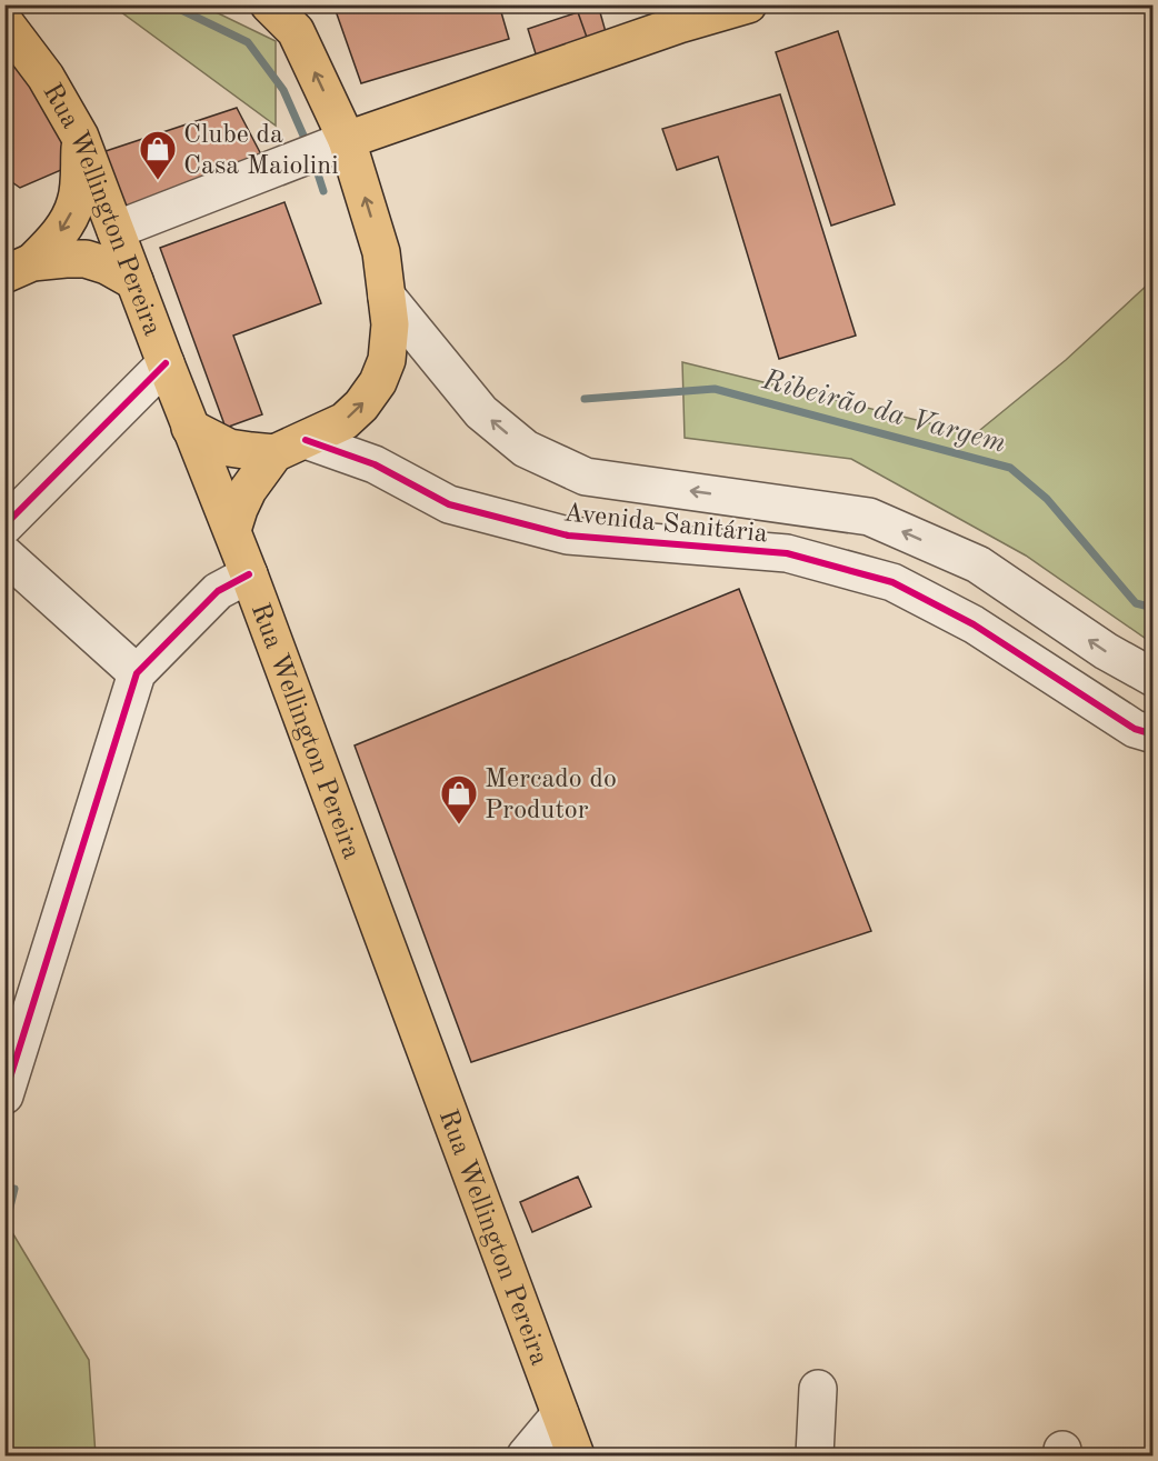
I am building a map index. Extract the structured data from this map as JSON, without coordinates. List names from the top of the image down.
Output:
{
  "streets": {
    "main road": ["Rua Wellington Pereira"],
    "street": ["Avenida Sanitária"]
  },
  "water": ["Ribeirão da Vargem"],
  "places": {
    "shop": ["Clube da Casa Maiolini", "Mercado do Produtor"]
  }
}
